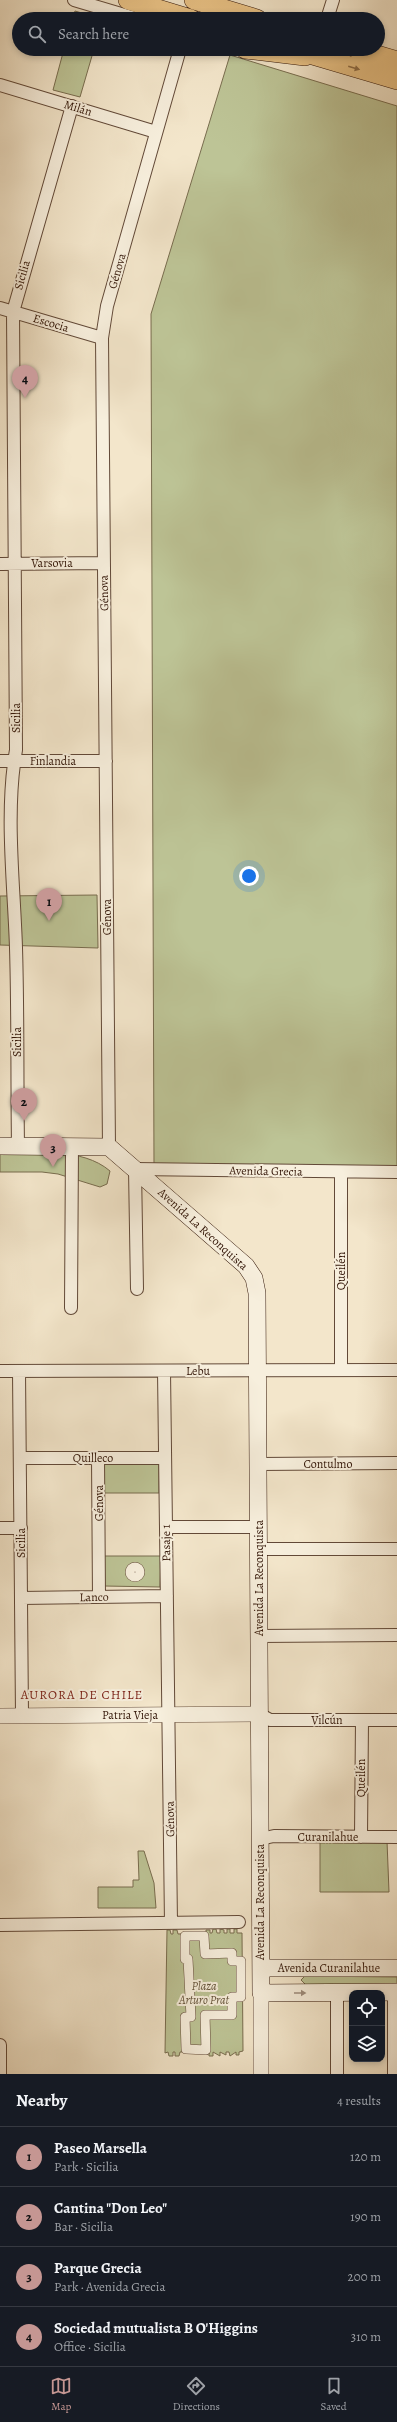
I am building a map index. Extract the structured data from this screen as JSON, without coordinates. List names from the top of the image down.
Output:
{
  "streets": {
    "main road": ["Avenida La Reconquista", "Avenida Curanilahue"],
    "street": [
      "Milán",
      "Génova",
      "Sicilia",
      "Escocia",
      "Varsovia",
      "Finlandia",
      "Avenida Grecia",
      "Queilén",
      "Lebu",
      "Quilleco",
      "Contulmo",
      "Pasaje 1",
      "Lanco",
      "Patria Vieja",
      "Vilcún",
      "Curanilahue"
    ]
  },
  "crossings": [
    ["Milán", "Génova"],
    ["Milán", "Sicilia"],
    ["Génova", "Escocia"],
    ["Génova", "Varsovia"],
    ["Génova", "Finlandia"],
    ["Génova", "Avenida La Reconquista"],
    ["Génova", "Quilleco"],
    ["Génova", "Pasaje 1"],
    ["Génova", "Lanco"],
    ["Génova", "Patria Vieja"],
    ["Sicilia", "Escocia"],
    ["Sicilia", "Varsovia"],
    ["Sicilia", "Finlandia"],
    ["Sicilia", "Lebu"],
    ["Sicilia", "Quilleco"],
    ["Sicilia", "Lanco"],
    ["Sicilia", "Patria Vieja"],
    ["Avenida Grecia", "Avenida La Reconquista"],
    ["Avenida Grecia", "Queilén"],
    ["Avenida La Reconquista", "Lebu"],
    ["Avenida La Reconquista", "Contulmo"],
    ["Avenida La Reconquista", "Patria Vieja"],
    ["Avenida La Reconquista", "Vilcún"],
    ["Avenida La Reconquista", "Curanilahue"],
    ["Avenida La Reconquista", "Avenida Curanilahue"],
    ["Queilén", "Lebu"],
    ["Queilén", "Vilcún"],
    ["Queilén", "Curanilahue"],
    ["Lebu", "Pasaje 1"],
    ["Quilleco", "Pasaje 1"],
    ["Pasaje 1", "Lanco"],
    ["Pasaje 1", "Patria Vieja"],
    ["Patria Vieja", "Vilcún"]
  ],
  "districts": ["AURORA DE CHILE"],
  "parks": ["Plaza Arturo Prat"],
  "page": {
    "search": "Search here",
    "pins": [
      "4",
      "1",
      "2",
      "3"
    ],
    "heading": ["Nearby", "4 results"],
    "list": [
      {
        "mark": "1",
        "name": "Paseo Marsella",
        "note": "Park · Sicilia",
        "value": "120 m"
      },
      {
        "mark": "2",
        "name": "Cantina \"Don Leo\"",
        "note": "Bar · Sicilia",
        "value": "190 m"
      },
      {
        "mark": "3",
        "name": "Parque Grecia",
        "note": "Park · Avenida Grecia",
        "value": "200 m"
      },
      {
        "mark": "4",
        "name": "Sociedad mutualista B O'Higgins",
        "note": "Office · Sicilia",
        "value": "310 m"
      }
    ],
    "nav": ["Map", "Directions", "Saved"]
  }
}
